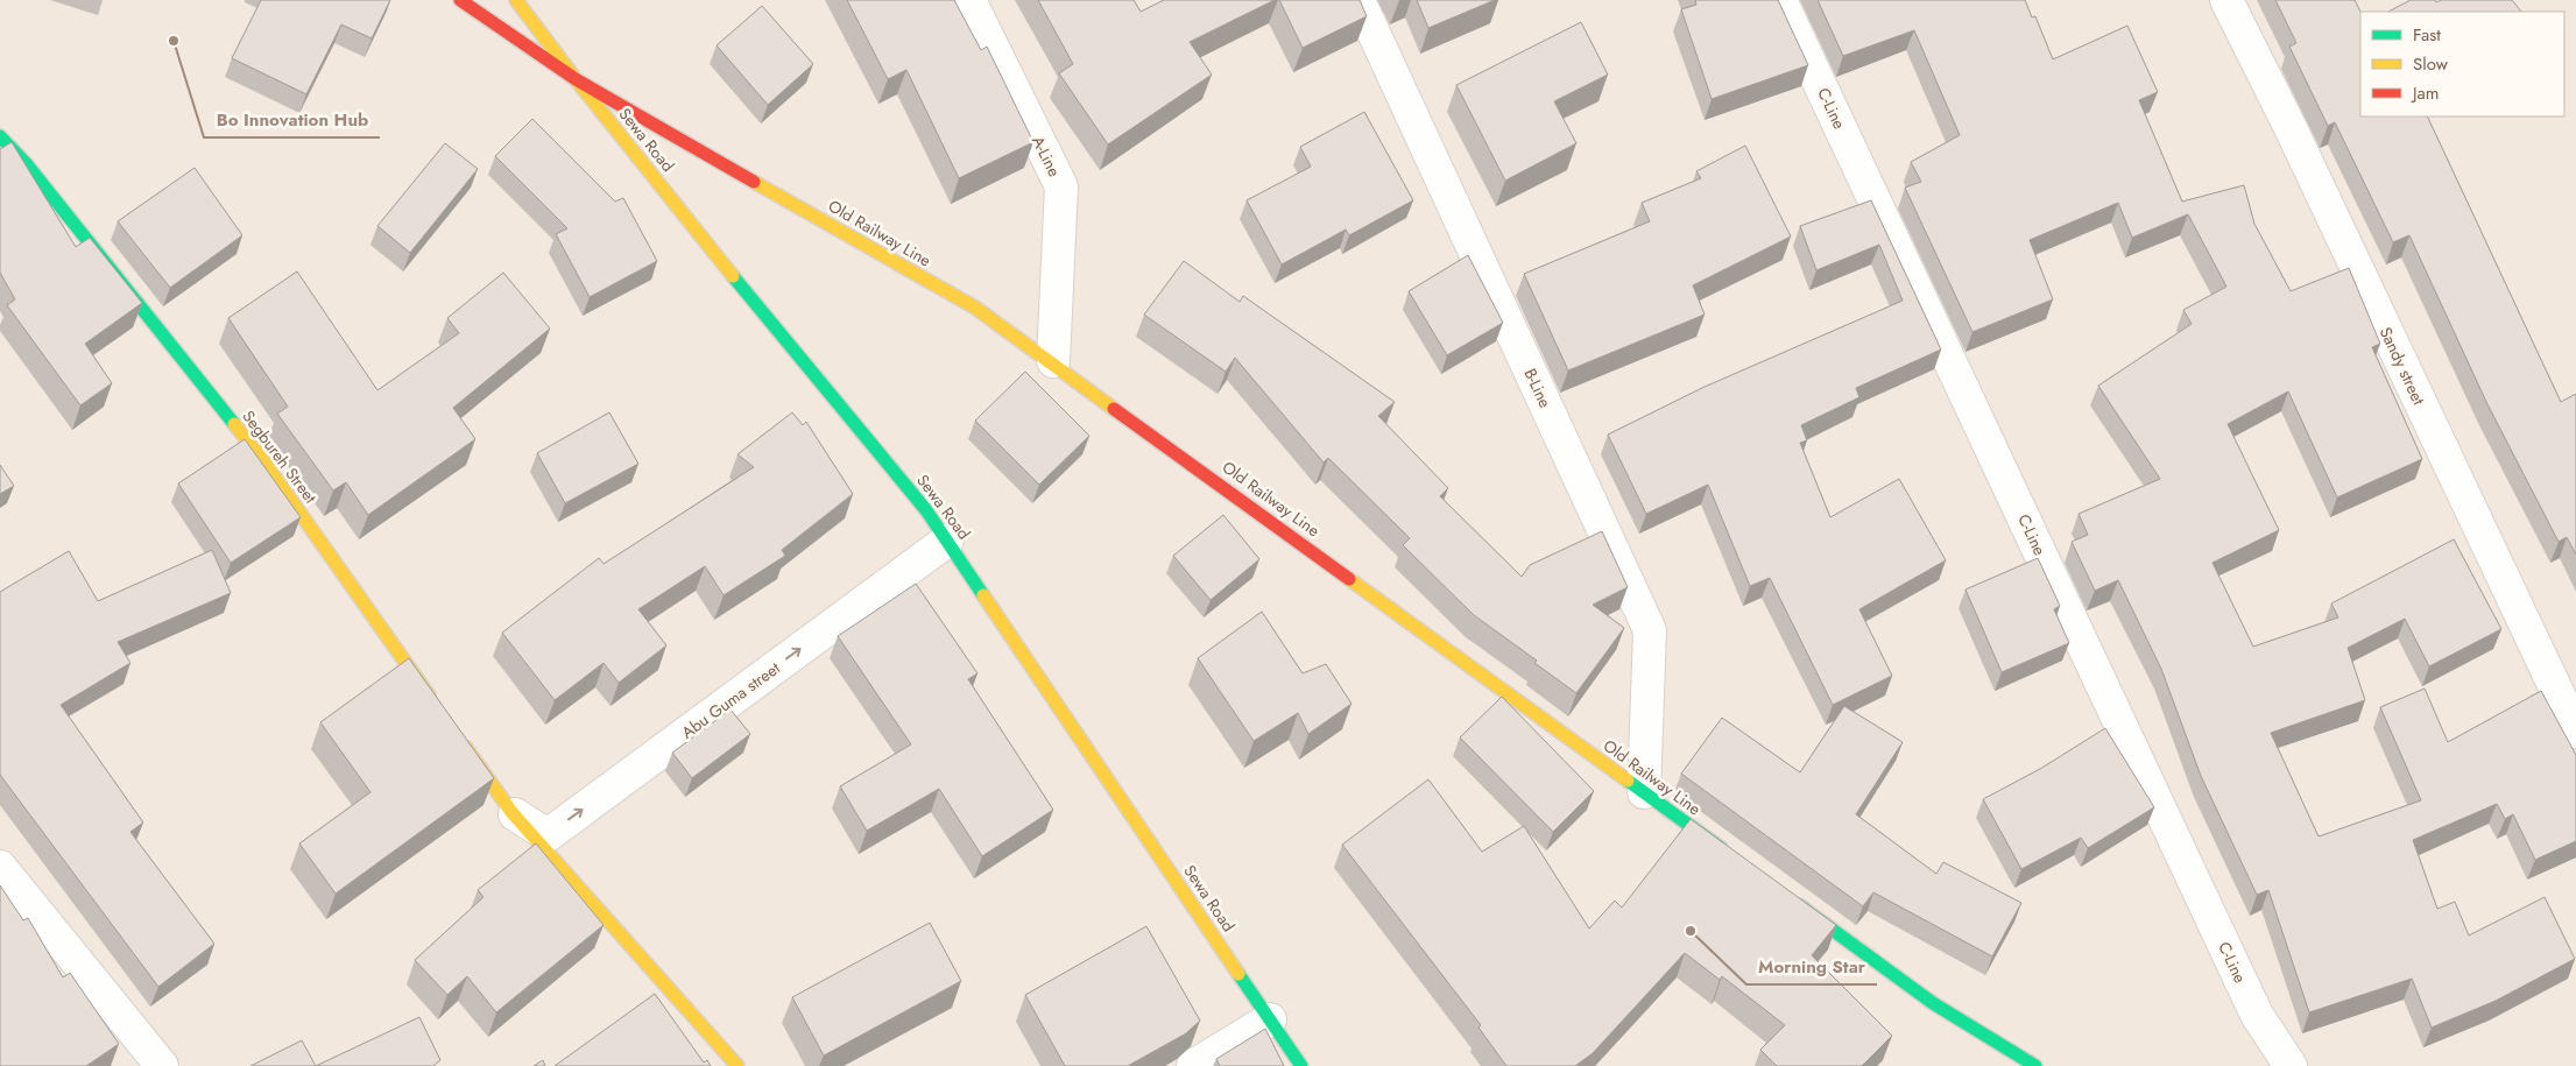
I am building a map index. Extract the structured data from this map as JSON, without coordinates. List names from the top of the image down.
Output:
{
  "streets": {
    "street": [
      "C-Line",
      "Sewa Road",
      "A-Line",
      "Old Railway Line",
      "Sandy street",
      "B-Line",
      "Segbureh Street",
      "Abu Guma street"
    ]
  },
  "crossings": [
    ["Sewa Road", "Old Railway Line"],
    ["Sewa Road", "Abu Guma street"],
    ["A-Line", "Old Railway Line"],
    ["Old Railway Line", "B-Line"]
  ],
  "one_way": ["Abu Guma street"],
  "places": ["Bo Innovation Hub", "Morning Star"],
  "legend": ["Fast", "Slow", "Jam"]
}
